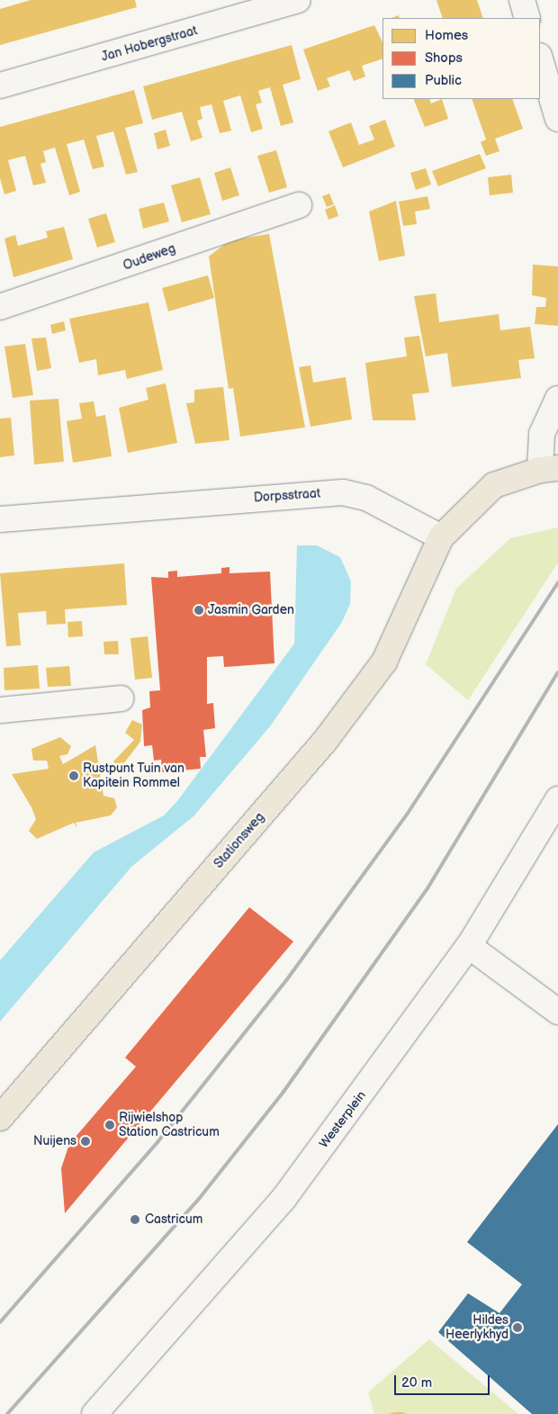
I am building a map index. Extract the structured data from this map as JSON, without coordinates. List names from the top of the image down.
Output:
{
  "streets": {
    "main road": ["Stationsweg"],
    "street": [
      "Jan Hobergstraat",
      "Oudeweg",
      "Dorpsstraat",
      "Westerplein"
    ]
  },
  "crossings": [
    ["Dorpsstraat", "Stationsweg"]
  ],
  "places": [
    "Jasmin Garden",
    "Rustpunt Tuin van Kapitein Rommel",
    "Rijwielshop Station Castricum",
    "Nuijens",
    "Castricum",
    "Hildes Heerlykhyd"
  ],
  "legend": ["Homes", "Shops", "Public"],
  "scale_bar": "20 m"
}
